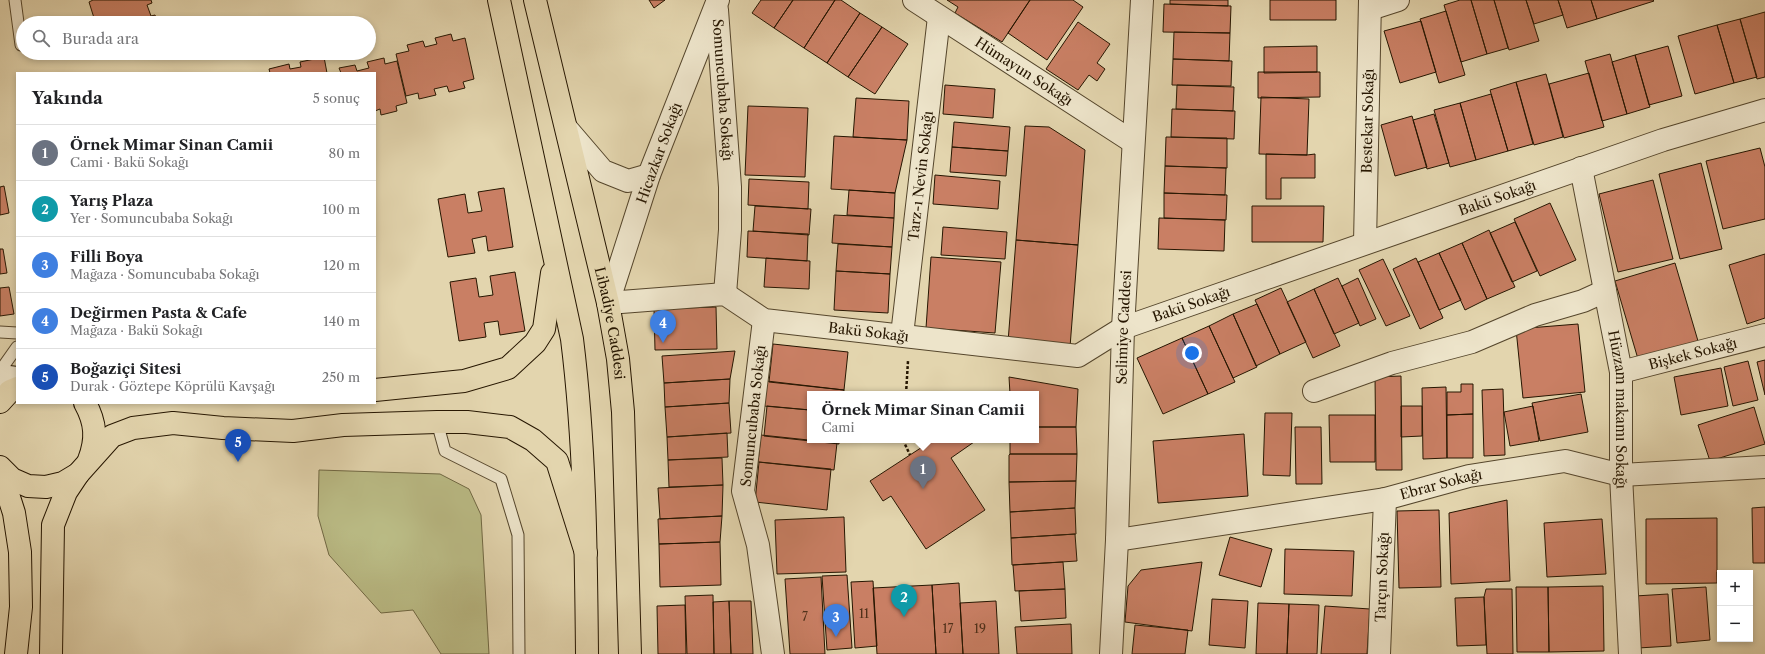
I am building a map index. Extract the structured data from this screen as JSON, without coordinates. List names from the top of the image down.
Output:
{
  "streets": {
    "main road": ["Libadiye Caddesi"],
    "street": [
      "Hümayun Sokağı",
      "Somuncubaba Sokağı",
      "Bestekar Sokağı",
      "Hicazkar Sokağı",
      "Tarz-ı Nevin Sokağı",
      "Bakü Sokağı",
      "Selimiye Caddesi",
      "Bişkek Sokağı",
      "Hüzzam makamı Sokağı",
      "Ebrar Sokağı",
      "Tarçın Sokağı"
    ]
  },
  "crossings": [
    ["Hümayun Sokağı", "Tarz-ı Nevin Sokağı"],
    ["Hümayun Sokağı", "Selimiye Caddesi"],
    ["Somuncubaba Sokağı", "Hicazkar Sokağı"],
    ["Somuncubaba Sokağı", "Bakü Sokağı"],
    ["Bestekar Sokağı", "Bakü Sokağı"],
    ["Hicazkar Sokağı", "Libadiye Caddesi"],
    ["Tarz-ı Nevin Sokağı", "Bakü Sokağı"],
    ["Bakü Sokağı", "Selimiye Caddesi"],
    ["Bakü Sokağı", "Hüzzam makamı Sokağı"],
    ["Selimiye Caddesi", "Ebrar Sokağı"],
    ["Bişkek Sokağı", "Hüzzam makamı Sokağı"],
    ["Hüzzam makamı Sokağı", "Ebrar Sokağı"],
    ["Ebrar Sokağı", "Tarçın Sokağı"]
  ],
  "house_numbers": [
    "11",
    "7",
    "17",
    "19"
  ],
  "page": {
    "search": "Burada ara",
    "heading": ["Yakında", "5 sonuç"],
    "list": [
      {
        "mark": "1",
        "name": "Örnek Mimar Sinan Camii",
        "note": "Cami · Bakü Sokağı",
        "value": "80 m"
      },
      {
        "mark": "2",
        "name": "Yarış Plaza",
        "note": "Yer · Somuncubaba Sokağı",
        "value": "100 m"
      },
      {
        "mark": "3",
        "name": "Filli Boya",
        "note": "Mağaza · Somuncubaba Sokağı",
        "value": "120 m"
      },
      {
        "mark": "4",
        "name": "Değirmen Pasta & Cafe",
        "note": "Mağaza · Bakü Sokağı",
        "value": "140 m"
      },
      {
        "mark": "5",
        "name": "Boğaziçi Sitesi",
        "note": "Durak · Göztepe Köprülü Kavşağı",
        "value": "250 m"
      }
    ],
    "pins": [
      "4",
      "5",
      "1",
      "2",
      "3"
    ],
    "popup": ["Örnek Mimar Sinan Camii", "Cami"],
    "map_buttons": ["+", "−"]
  }
}
